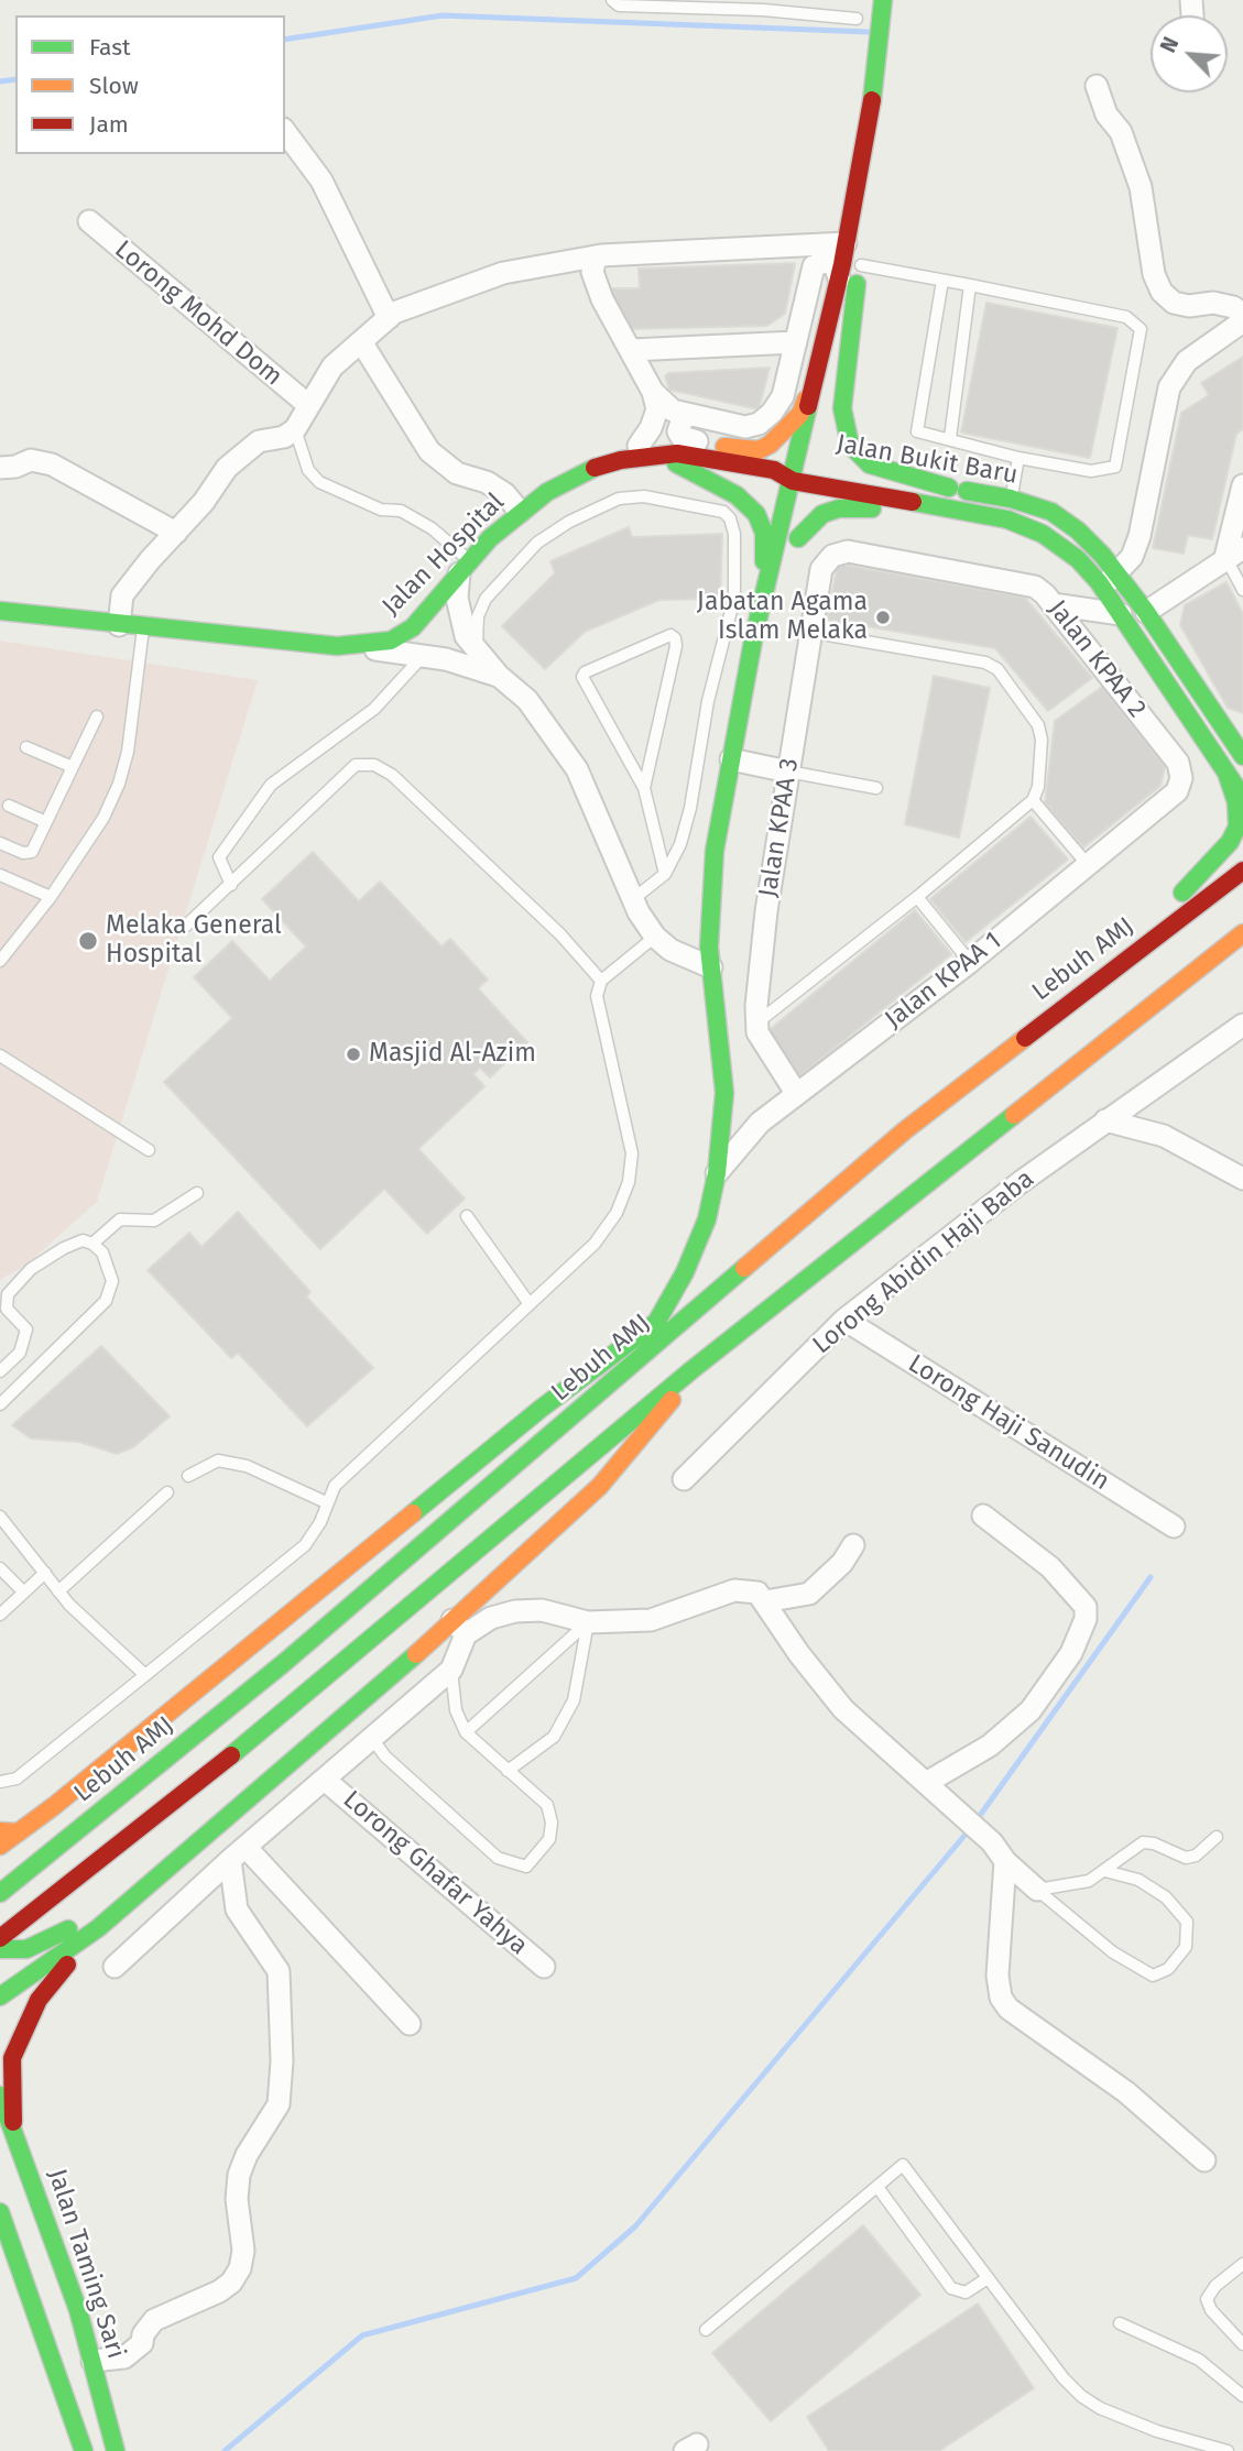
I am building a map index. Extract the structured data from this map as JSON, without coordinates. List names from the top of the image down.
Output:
{
  "streets": {
    "main road": [
      "Jalan Bukit Baru",
      "Jalan Hospital",
      "Lebuh AMJ",
      "Jalan Taming Sari"
    ],
    "street": [
      "Lorong Mohd Dom",
      "Jalan KPAA 2",
      "Jalan KPAA 3",
      "Jalan KPAA 1",
      "Lorong Abidin Haji Baba",
      "Lorong Haji Sanudin",
      "Lorong Ghafar Yahya"
    ]
  },
  "crossings": [
    ["Jalan Bukit Baru", "Jalan Hospital"],
    ["Jalan KPAA 2", "Jalan KPAA 3"],
    ["Jalan KPAA 2", "Jalan KPAA 1"],
    ["Jalan KPAA 3", "Jalan KPAA 1"],
    ["Lorong Abidin Haji Baba", "Lorong Haji Sanudin"]
  ],
  "places": ["Jabatan Agama Islam Melaka", "Melaka General Hospital", "Masjid Al-Azim"],
  "legend": ["Fast", "Slow", "Jam"],
  "north": "top left"
}
